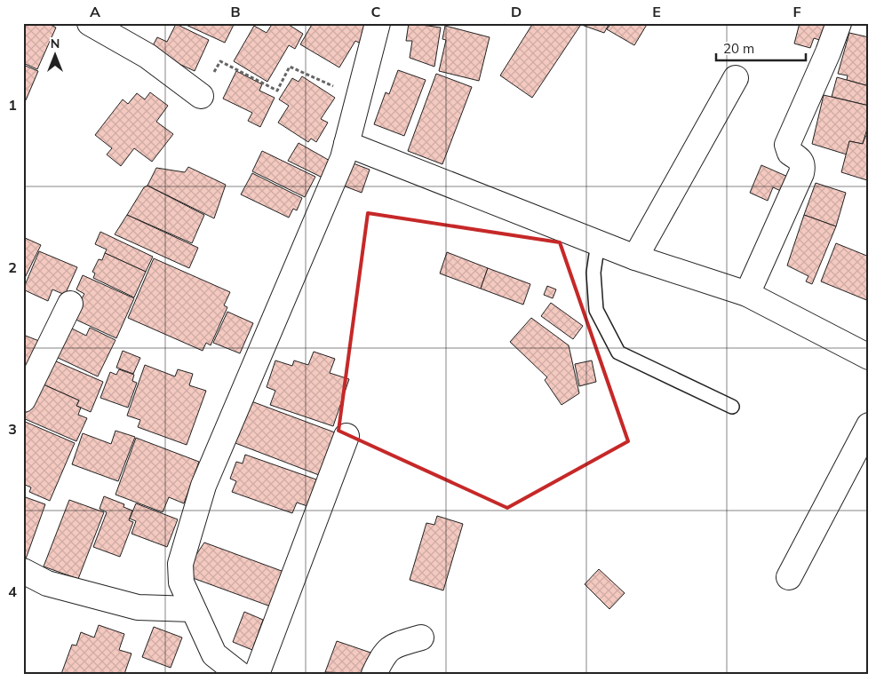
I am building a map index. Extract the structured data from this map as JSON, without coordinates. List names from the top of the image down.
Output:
{
  "scale_bar": "20 m",
  "north": "top",
  "grid": {
    "columns": [
      "A",
      "B",
      "C",
      "D",
      "E",
      "F"
    ],
    "rows": [
      "1",
      "2",
      "3",
      "4"
    ]
  }
}
